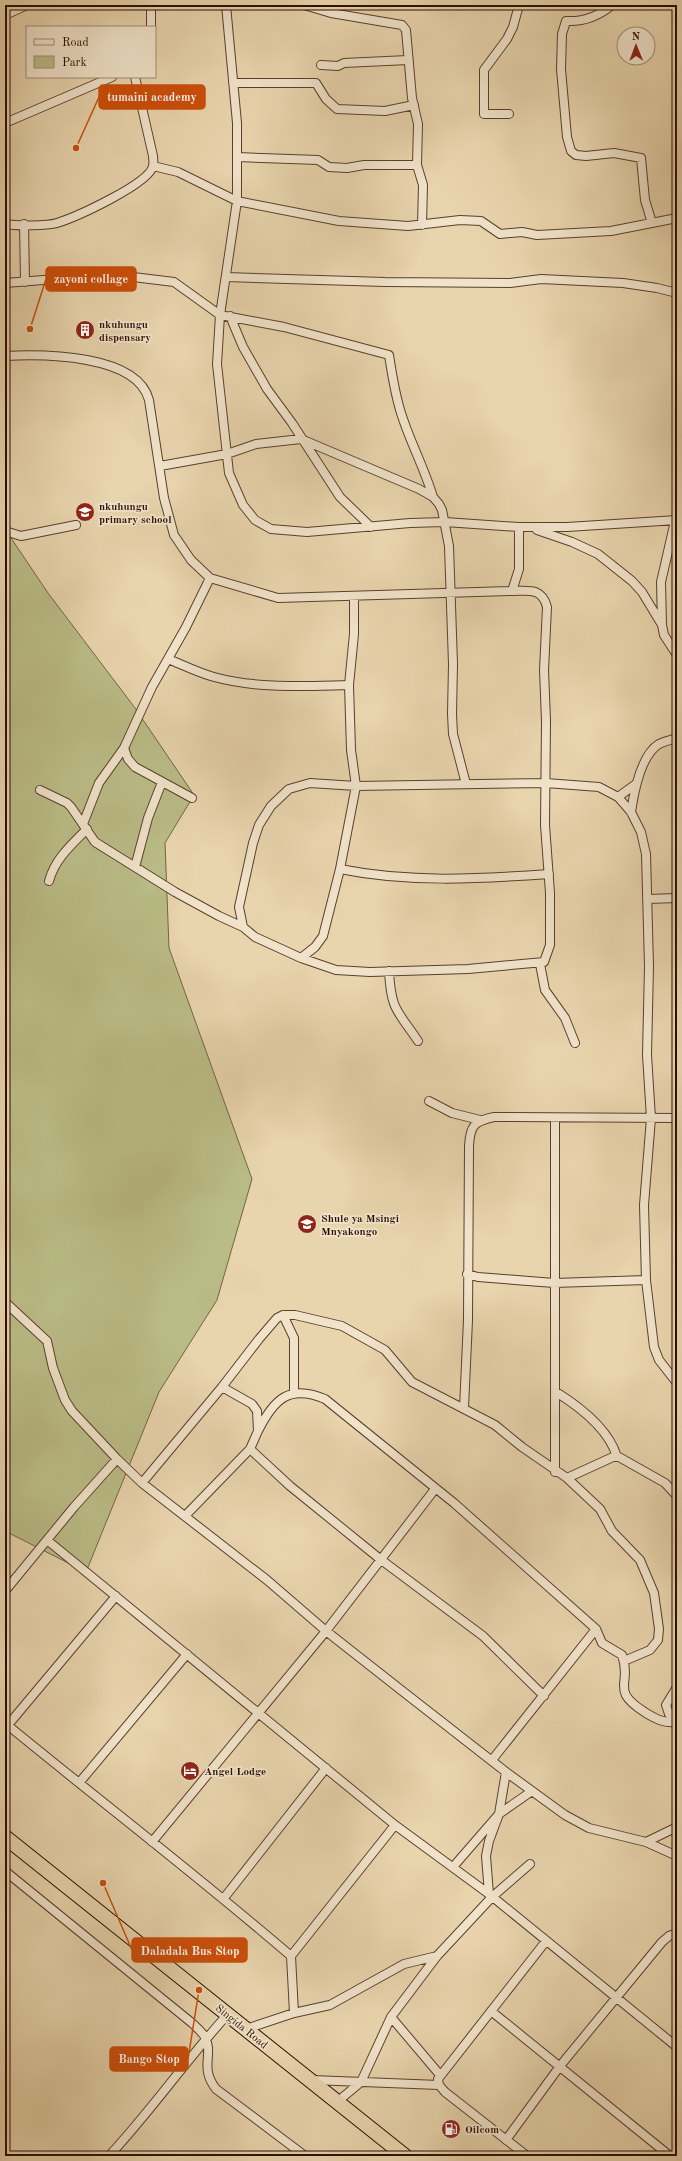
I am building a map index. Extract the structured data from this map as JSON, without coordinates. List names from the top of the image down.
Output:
{
  "streets": {
    "highway": ["Singida Road"]
  },
  "places": {
    "other": [
      "tumaini academy",
      "zayoni collage",
      "Daladala Bus Stop",
      "Bango Stop"
    ],
    "building": ["nkuhungu dispensary"],
    "school or university": ["nkuhungu primary school", "Shule ya Msingi Mnyakongo"],
    "hotel": ["Angel Lodge"],
    "fuel station": ["Oilcom"]
  },
  "legend": ["Road", "Park"],
  "north": "top"
}
